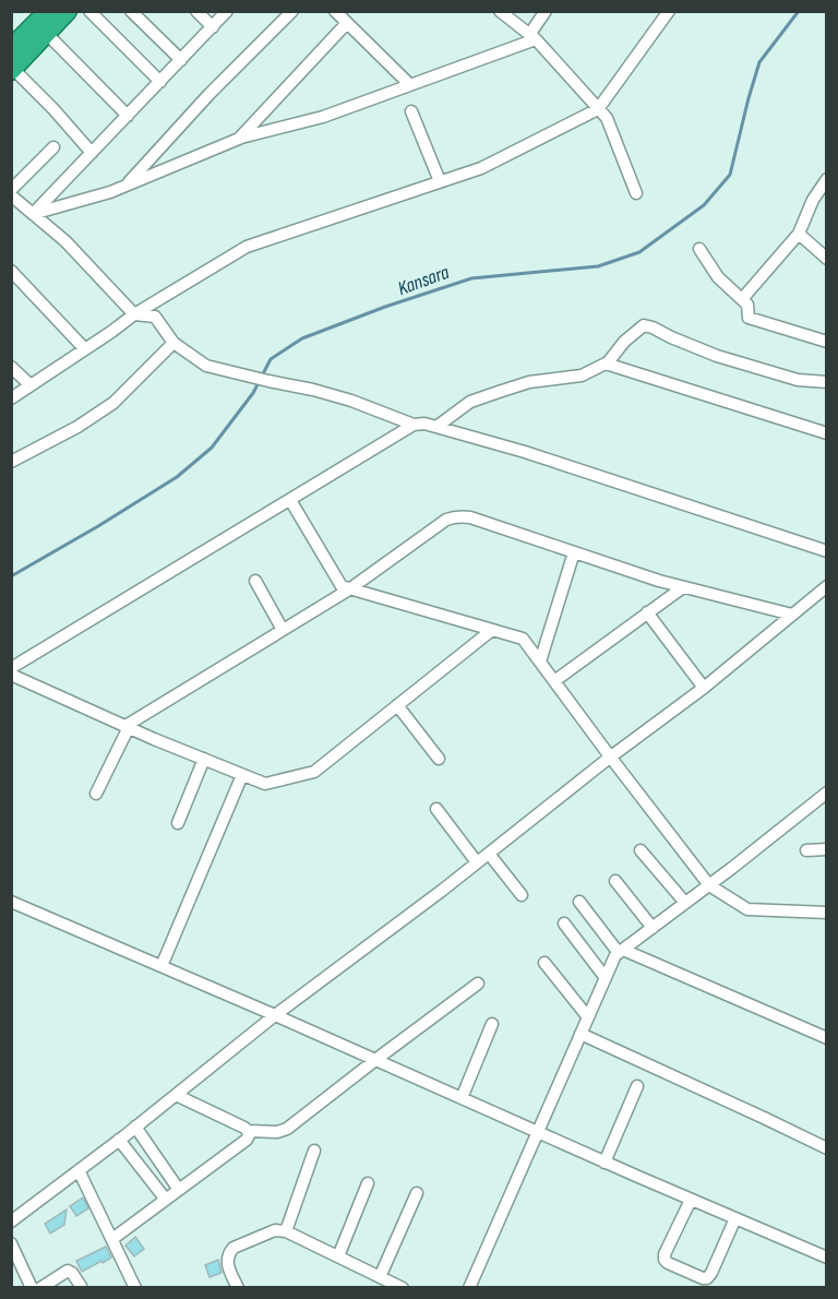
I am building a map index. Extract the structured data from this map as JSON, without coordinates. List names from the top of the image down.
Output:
{
  "water": ["Kansara"]
}
